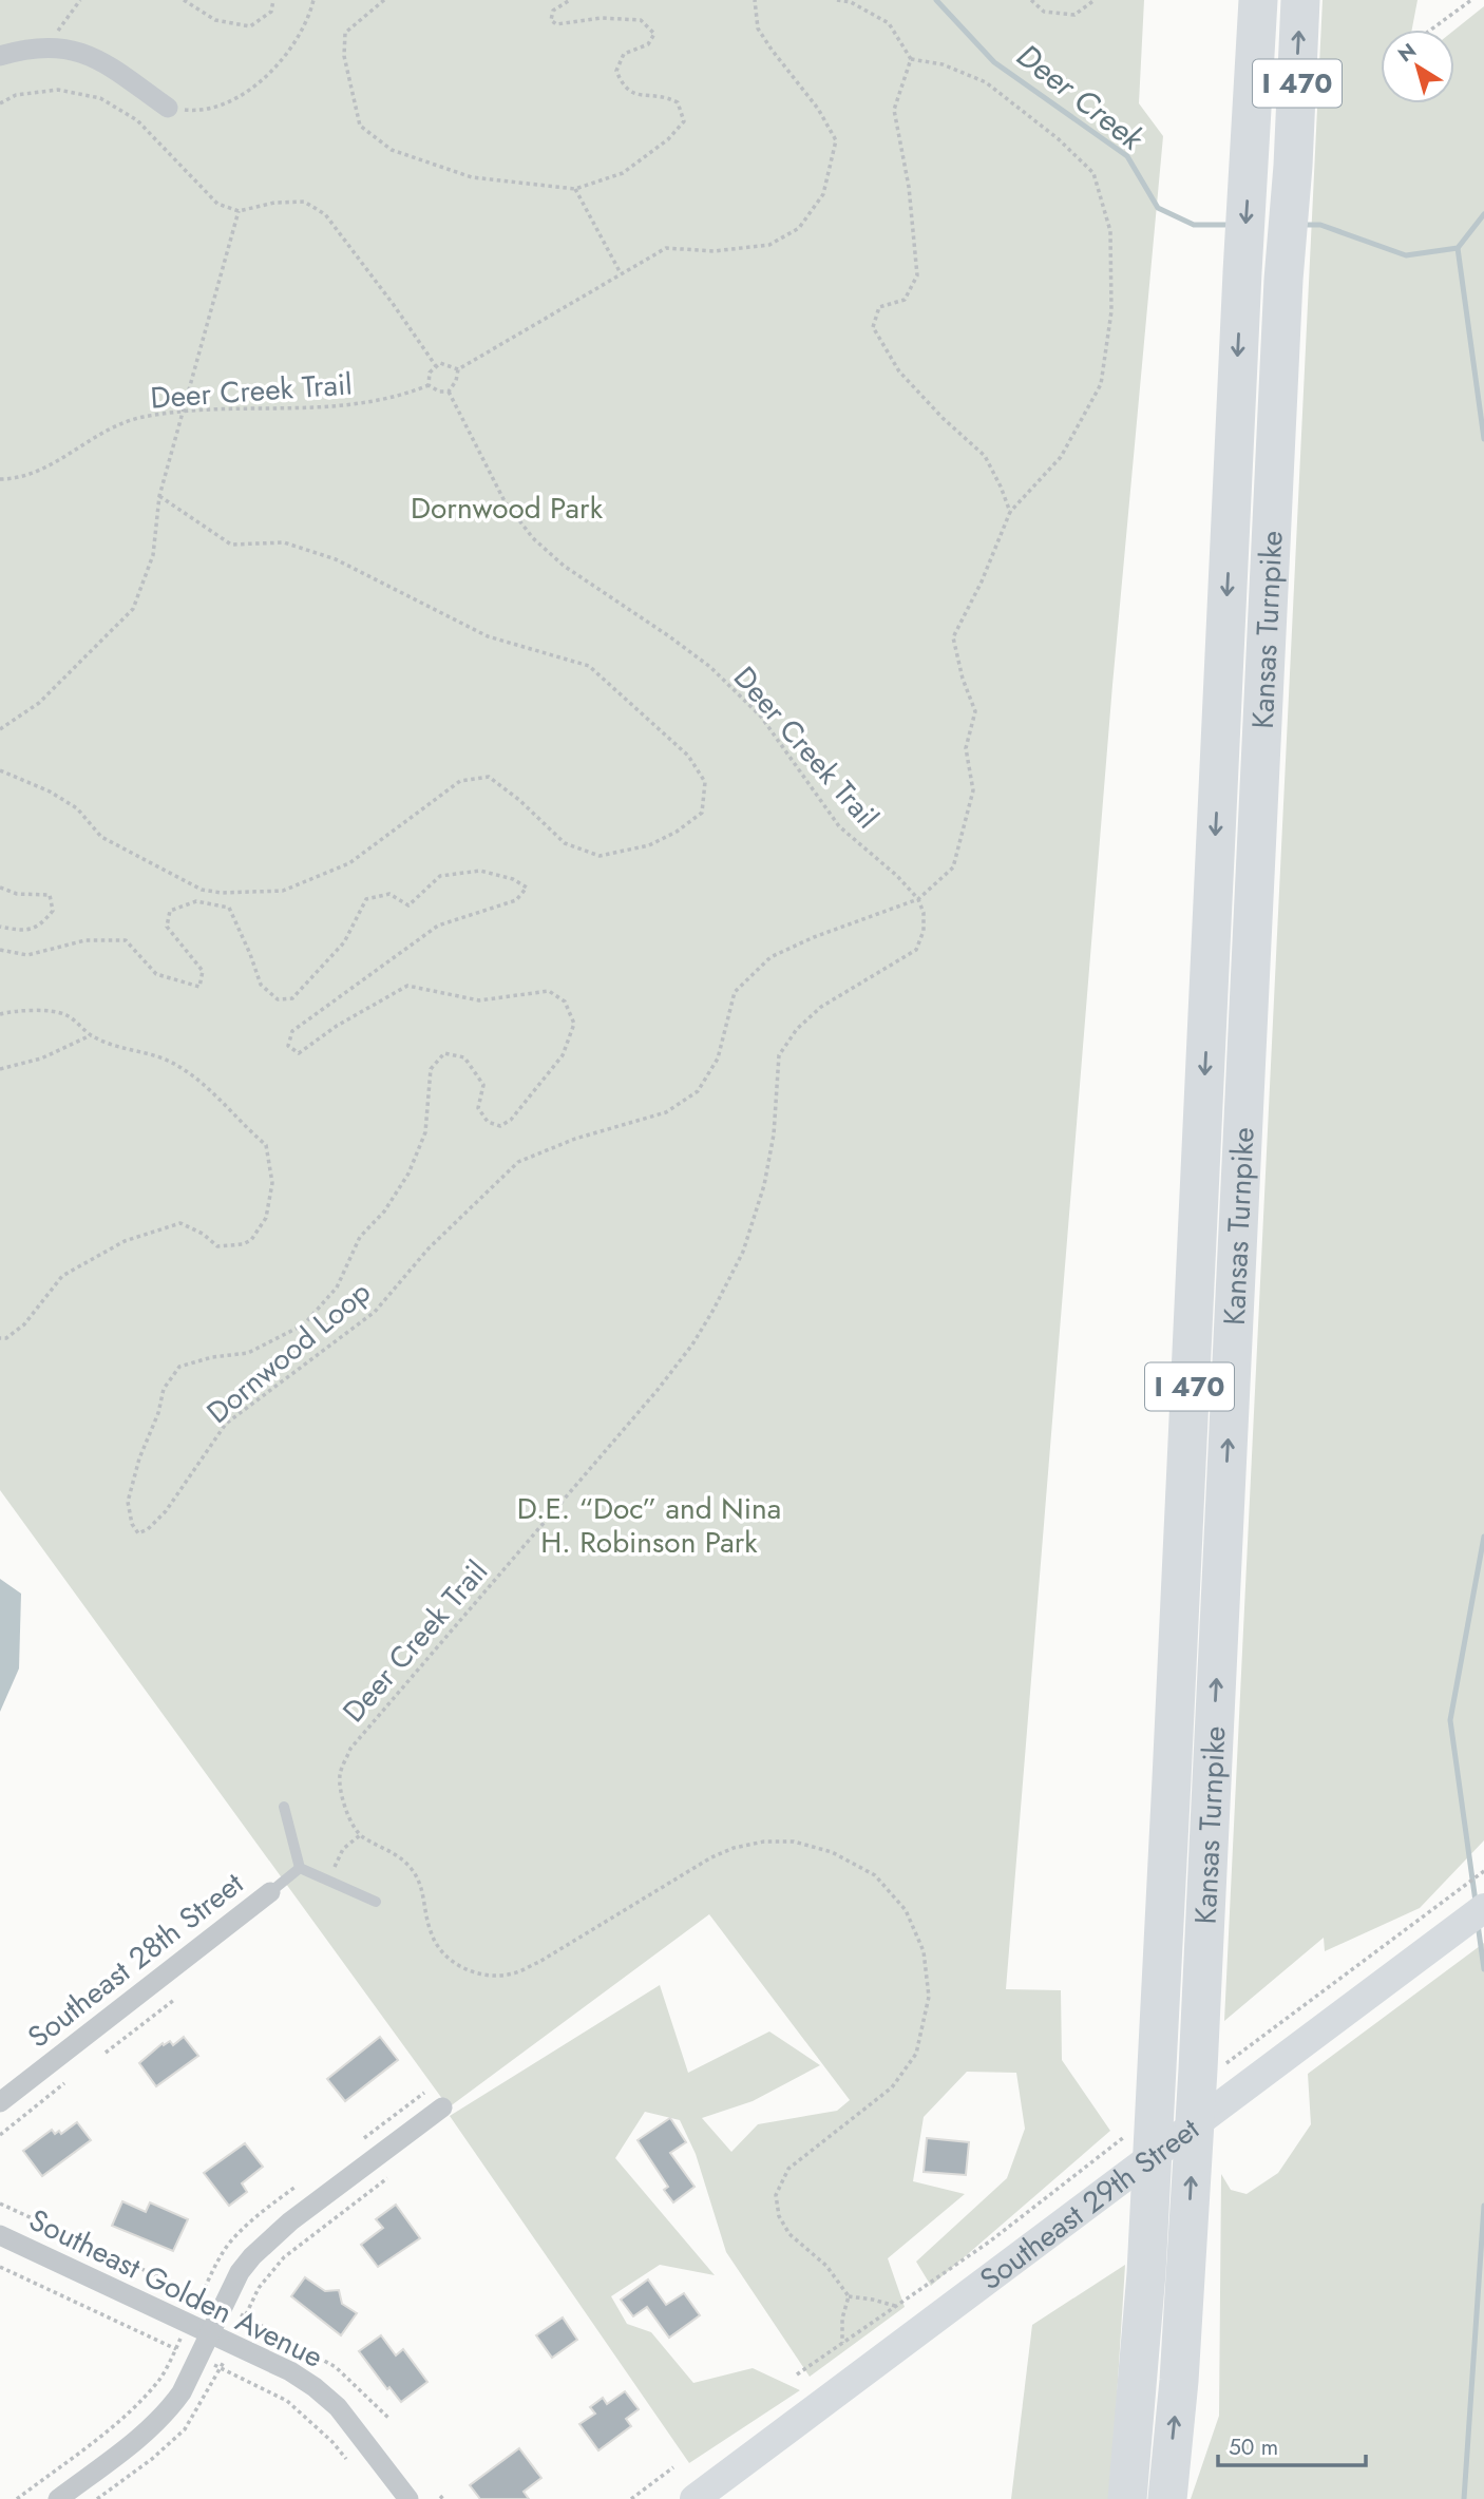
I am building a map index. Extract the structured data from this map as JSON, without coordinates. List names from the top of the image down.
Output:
{
  "streets": {
    "highway": ["I 470", "Kansas Turnpike"],
    "main road": ["Southeast 29th Street"],
    "street": ["Southeast 28th Street", "Southeast Golden Avenue"],
    "path": ["Deer Creek Trail", "Dornwood Loop"]
  },
  "crossings": [
    ["Deer Creek Trail", "Dornwood Loop"]
  ],
  "water": ["Deer Creek"],
  "parks": ["Dornwood Park", "D.E. “Doc” and Nina H. Robinson Park"],
  "scale_bar": "50 m",
  "north": "top left"
}
